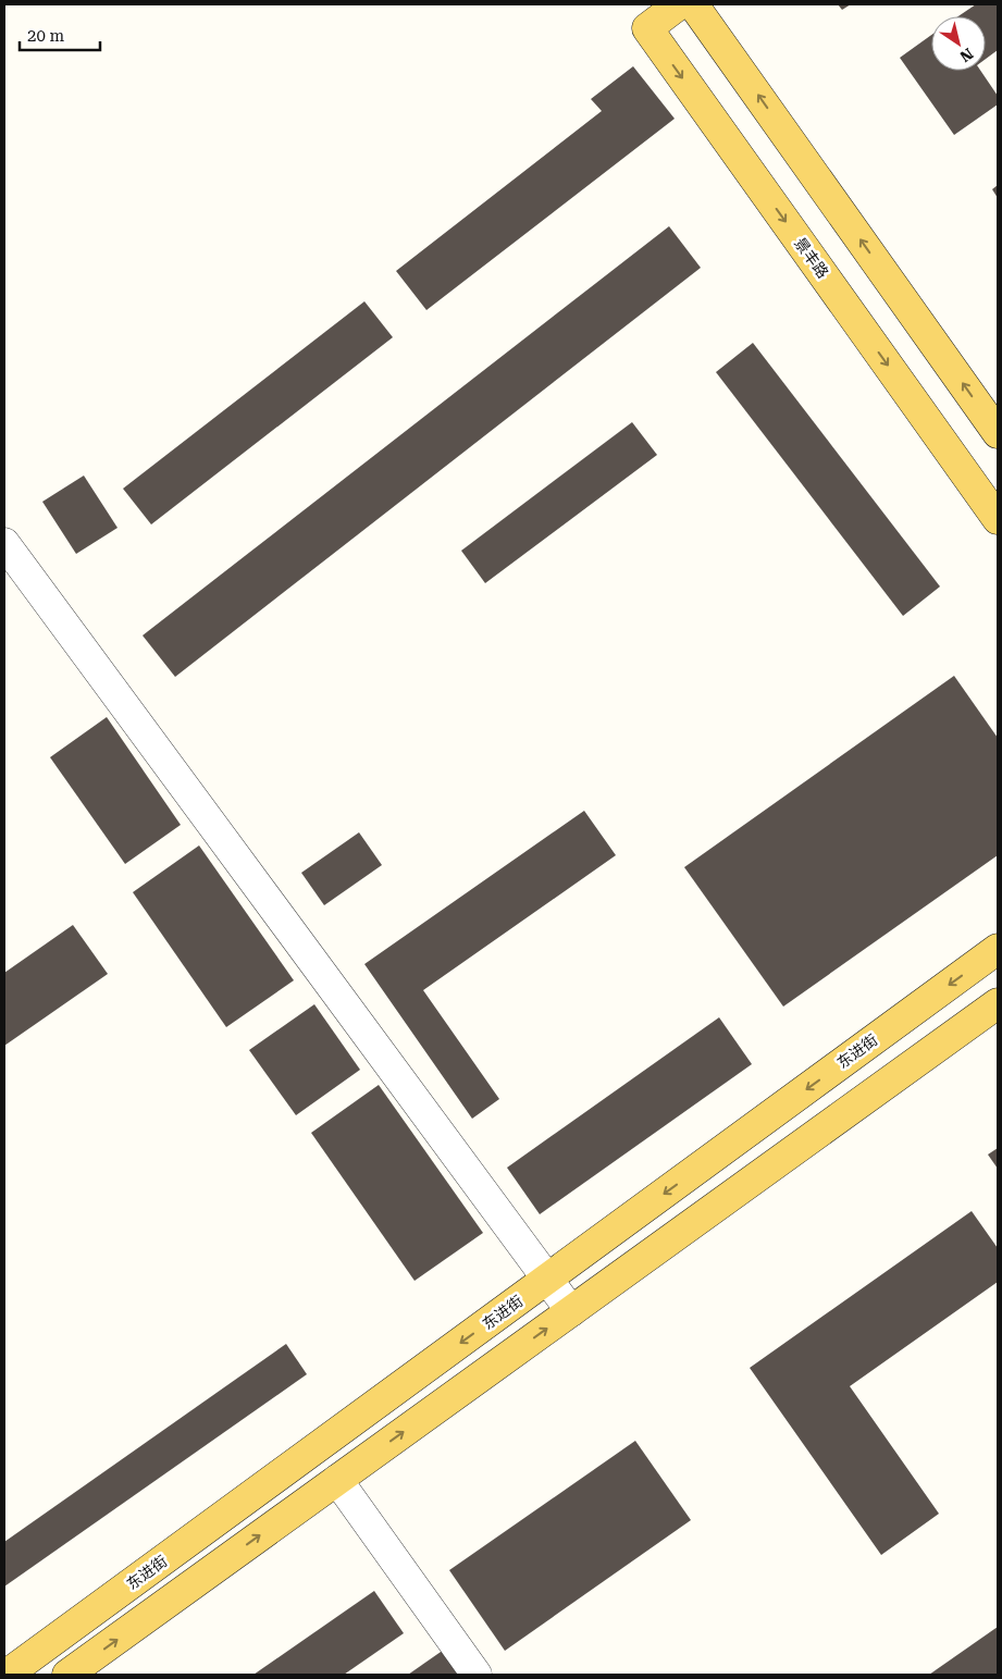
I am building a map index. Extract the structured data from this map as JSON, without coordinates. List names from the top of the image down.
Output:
{
  "streets": {
    "main road": ["景丰路", "东进街"]
  },
  "scale_bar": "20 m",
  "north": "bottom right"
}
